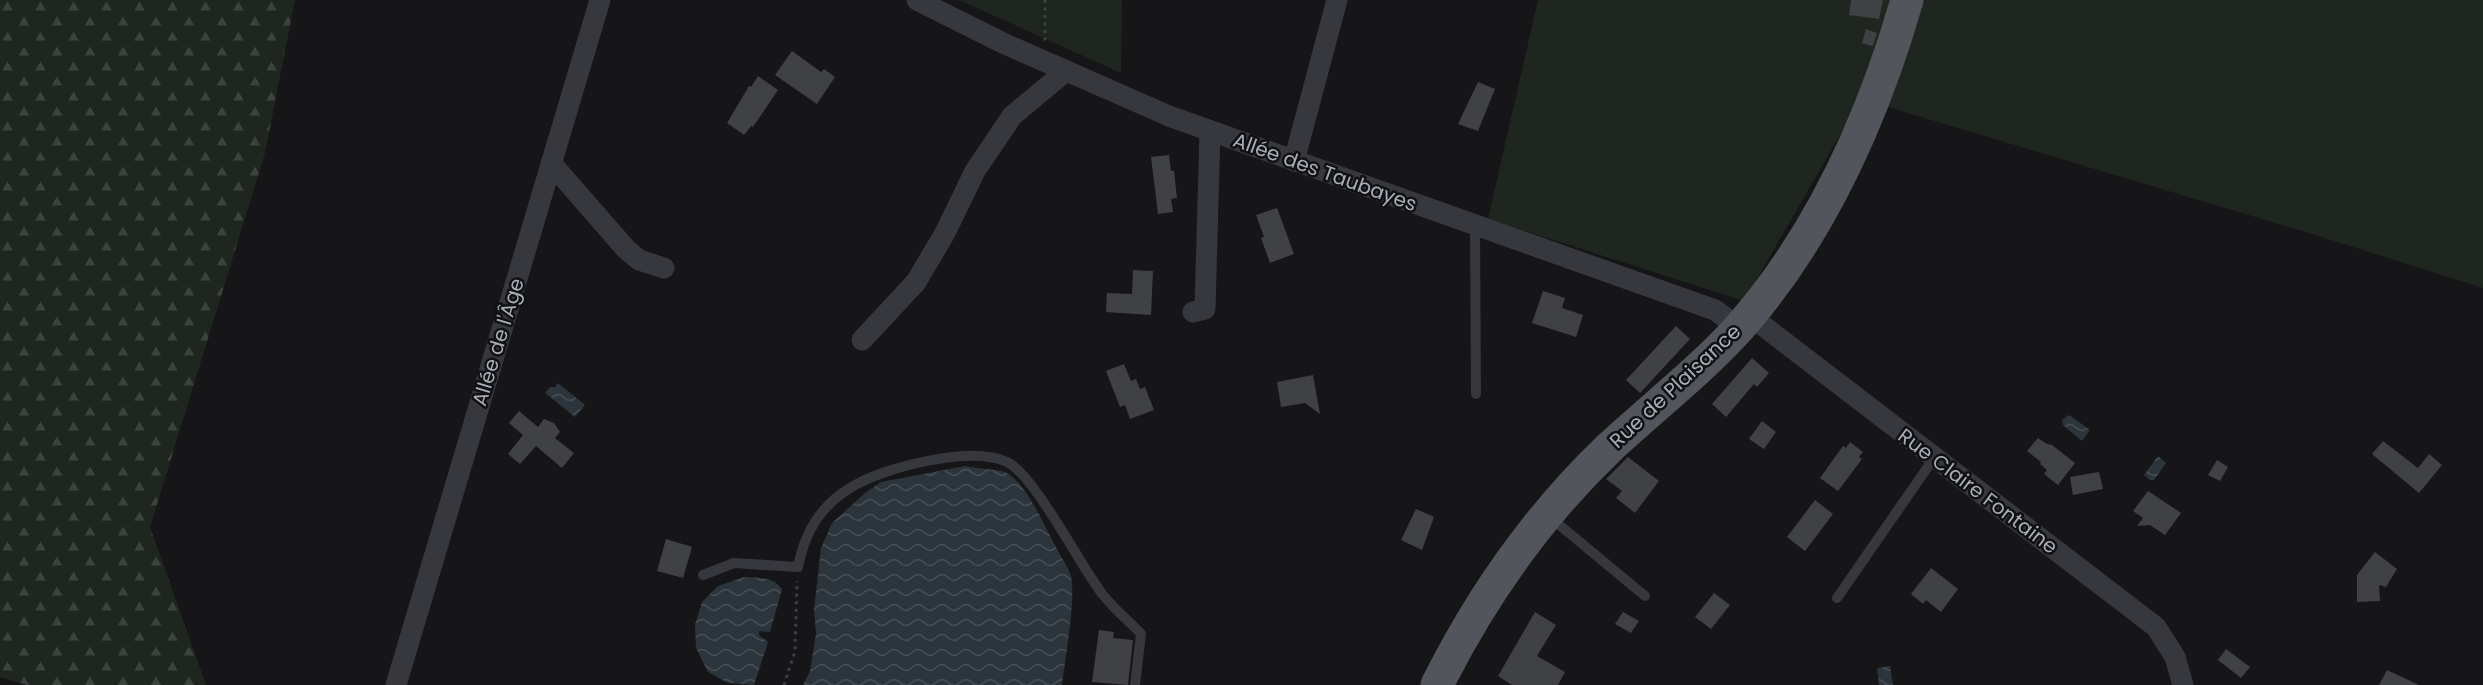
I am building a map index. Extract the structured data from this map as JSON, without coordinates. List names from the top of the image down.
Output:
{
  "streets": {
    "main road": ["Rue de Plaisance"],
    "street": ["Allée des Taubayes", "Allée de l'Âge", "Rue Claire Fontaine"]
  },
  "crossings": [
    ["Allée des Taubayes", "Rue de Plaisance"],
    ["Allée des Taubayes", "Rue Claire Fontaine"],
    ["Rue de Plaisance", "Rue Claire Fontaine"]
  ]
}
